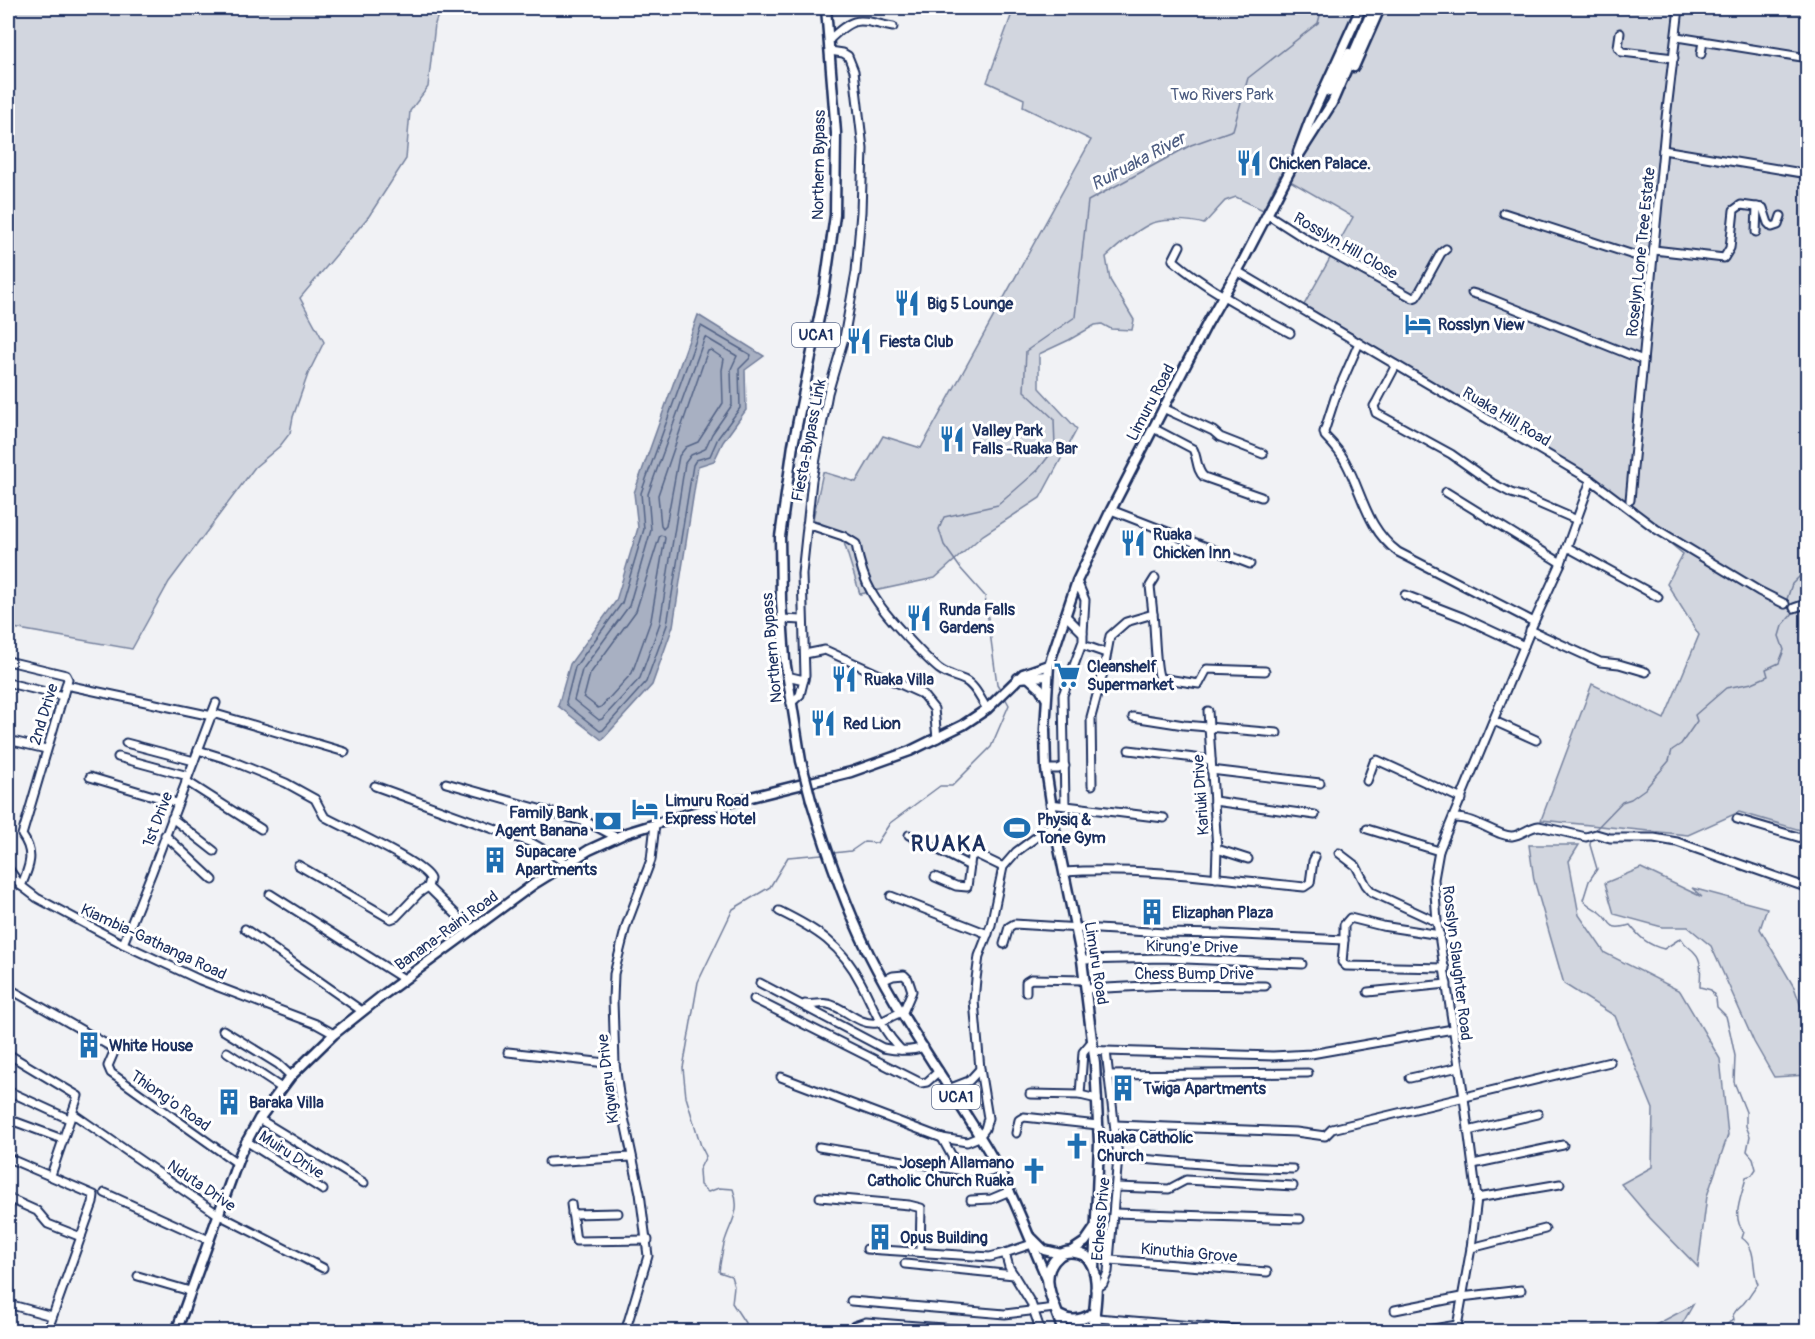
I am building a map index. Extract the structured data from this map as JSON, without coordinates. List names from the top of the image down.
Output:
{
  "streets": {
    "highway": ["Northern Bypass"],
    "main road": ["UCA1", "Limuru Road", "Banana-Raini Road"],
    "street": [
      "Rosslyn Hill Close",
      "Roselyn Lone Tree Estate",
      "Ruaka Hill Road",
      "Fiesta-Bypass Link",
      "2nd Drive",
      "Kariuki Drive",
      "1st Drive",
      "Kiambia-Gathanga Road",
      "Kirung'e Drive",
      "Rosslyn Slaughter Road",
      "Chess Bump Drive",
      "Kigwaru Drive",
      "Thiong'o Road",
      "Muiru Drive",
      "Nduta Drive",
      "Echess Drive",
      "Kinuthia Grove"
    ]
  },
  "crossings": [
    ["Northern Bypass", "Limuru Road"],
    ["Northern Bypass", "Fiesta-Bypass Link"],
    ["Northern Bypass", "Echess Drive"],
    ["Rosslyn Hill Close", "Limuru Road"],
    ["Limuru Road", "Ruaka Hill Road"],
    ["Limuru Road", "Kirung'e Drive"],
    ["Limuru Road", "Chess Bump Drive"],
    ["Limuru Road", "Echess Drive"],
    ["Ruaka Hill Road", "Rosslyn Slaughter Road"],
    ["2nd Drive", "Kiambia-Gathanga Road"],
    ["1st Drive", "Kiambia-Gathanga Road"],
    ["Banana-Raini Road", "Kiambia-Gathanga Road"],
    ["Banana-Raini Road", "Kigwaru Drive"],
    ["Banana-Raini Road", "Thiong'o Road"],
    ["Banana-Raini Road", "Muiru Drive"],
    ["Banana-Raini Road", "Nduta Drive"],
    ["Echess Drive", "Kinuthia Grove"]
  ],
  "districts": ["RUAKA"],
  "water": ["Ruiruaka River"],
  "parks": ["Two Rivers Park"],
  "places": {
    "restaurant": [
      "Chicken Palace.",
      "Big 5 Lounge",
      "Fiesta Club",
      "Valley Park Falls -Ruaka Bar",
      "Ruaka Chicken Inn",
      "Runda Falls Gardens",
      "Ruaka Villa",
      "Red Lion"
    ],
    "hotel": ["Rosslyn View", "Limuru Road Express Hotel"],
    "supermarket": ["Cleanshelf Supermarket"],
    "bank": ["Family Bank Agent Banana"],
    "sports": ["Physiq & Tone Gym"],
    "building": [
      "Supacare Apartments",
      "Elizaphan Plaza",
      "White House",
      "Twiga Apartments",
      "Baraka Villa",
      "Opus Building"
    ],
    "church": ["Ruaka Catholic Church", "Joseph Allamano Catholic Church Ruaka"]
  }
}
